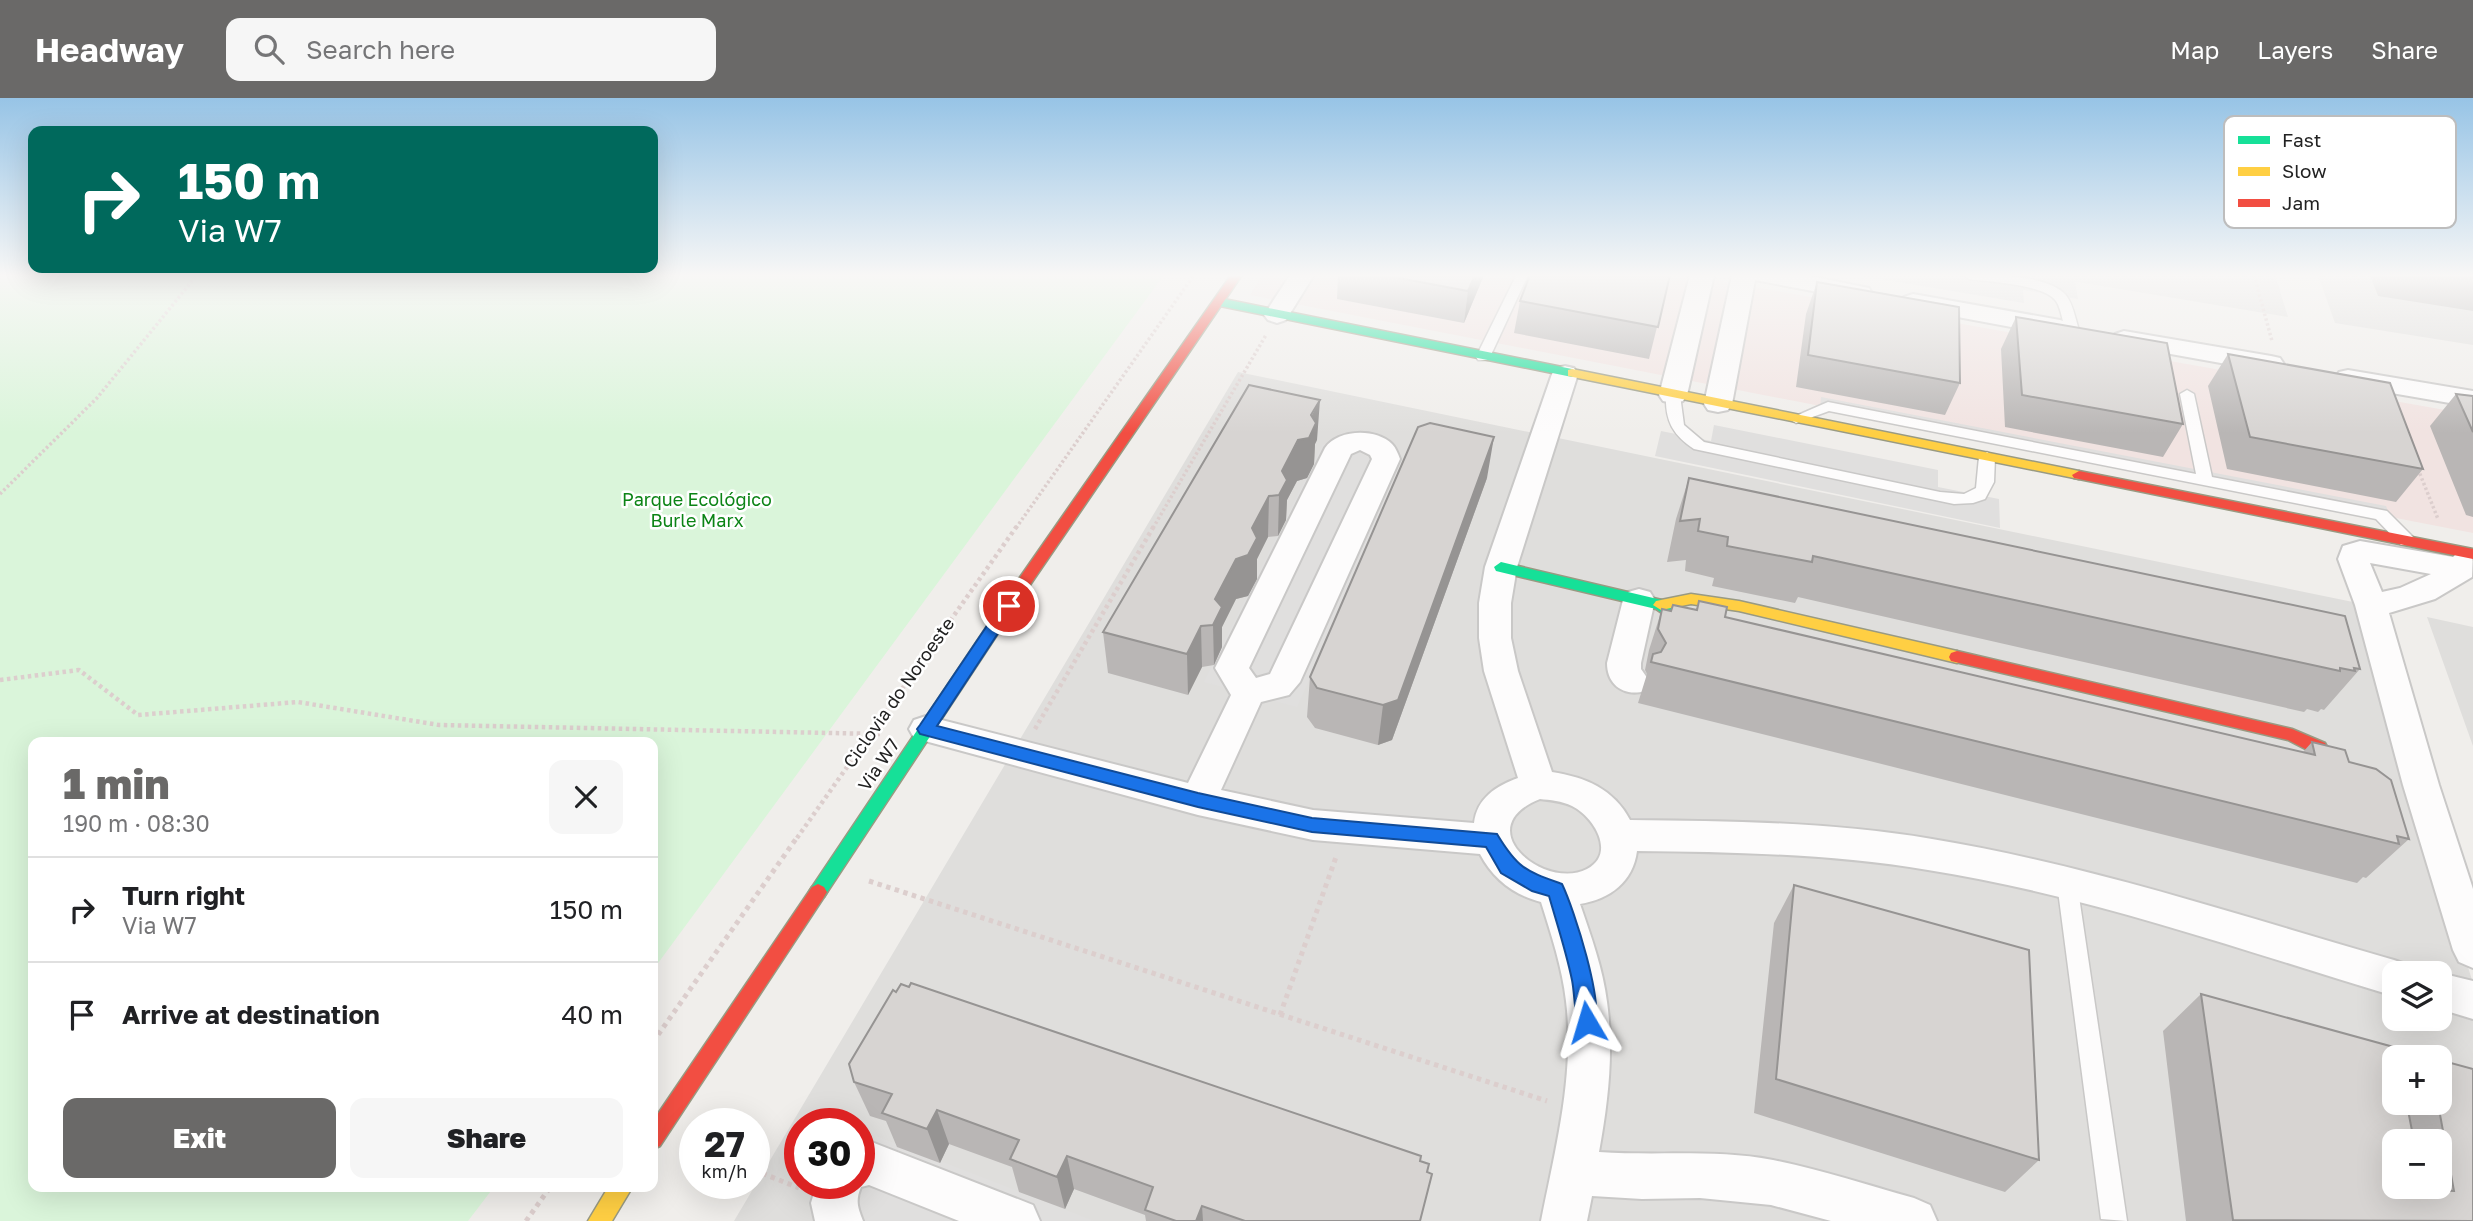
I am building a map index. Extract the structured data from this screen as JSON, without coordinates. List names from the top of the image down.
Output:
{
  "streets": {
    "street": ["Via W7"],
    "path": ["Ciclovia do Noroeste"]
  },
  "parks": ["Parque Ecológico Burle Marx"],
  "legend": ["Fast", "Slow", "Jam"],
  "page": {
    "header": "Headway",
    "search": "Search here",
    "nav": ["Map", "Layers", "Share"],
    "turn": ["150 m", "Via W7"],
    "heading": ["1 min", "190 m · 08:30"],
    "list": [
      {
        "name": "Turn right",
        "note": "Via W7",
        "value": "150 m"
      },
      {
        "name": "Arrive at destination",
        "value": "40 m"
      }
    ],
    "map_buttons": ["+", "−"],
    "buttons": ["Exit", "Share"],
    "speed": "27 km/h",
    "limit": "30"
  }
}
